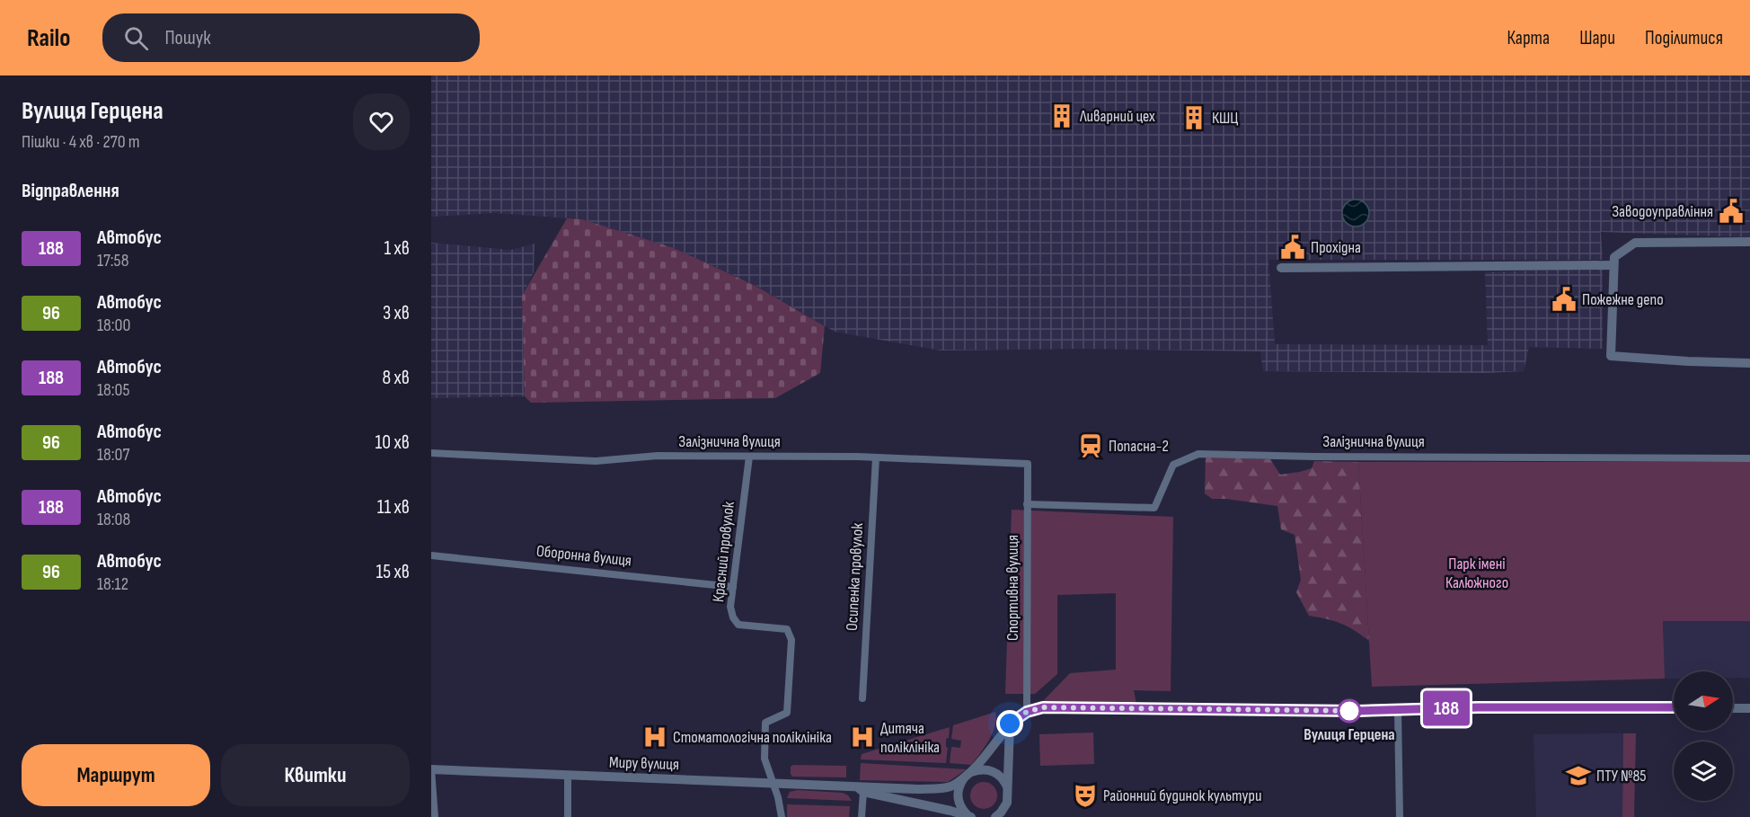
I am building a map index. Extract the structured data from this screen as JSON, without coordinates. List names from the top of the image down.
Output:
{
  "streets": {
    "street": [
      "Залізнична вулиця",
      "Красний провулок",
      "Оборонна вулиця",
      "Осипенка провулок",
      "Спортивна вулиця",
      "Миру вулиця"
    ]
  },
  "crossings": [
    ["Залізнична вулиця", "Красний провулок"],
    ["Залізнична вулиця", "Осипенка провулок"],
    ["Залізнична вулиця", "Спортивна вулиця"],
    ["Красний провулок", "Оборонна вулиця"],
    ["Красний провулок", "Миру вулиця"]
  ],
  "parks": ["Парк імені Калюжного"],
  "places": {
    "building": ["Ливарний цех", "КШЦ"],
    "public building": ["Заводоуправління", "Прохідна", "Пожежне депо"],
    "station": ["Попасна-2"],
    "other": ["Вулиця Герцена"],
    "hospital": ["Стоматологічна поліклініка", "Дитяча поліклініка"],
    "school or university": ["ПТУ №85"],
    "theatre": ["Районний будинок культури"]
  },
  "lines": ["bus line 188"],
  "north": "right",
  "page": {
    "header": "Railo",
    "search": "Пошук",
    "nav": ["Карта", "Шари", "Поділитися"],
    "heading": [
      ["Вулиця Герцена", "Пішки · 4 хв · 270 m"],
      "Відправлення"
    ],
    "on_map": "188",
    "list": [
      {
        "mark": "188",
        "name": "Автобус",
        "note": "17:58",
        "value": "1 хв"
      },
      {
        "mark": "96",
        "name": "Автобус",
        "note": "18:00",
        "value": "3 хв"
      },
      {
        "mark": "188",
        "name": "Автобус",
        "note": "18:05",
        "value": "8 хв"
      },
      {
        "mark": "96",
        "name": "Автобус",
        "note": "18:07",
        "value": "10 хв"
      },
      {
        "mark": "188",
        "name": "Автобус",
        "note": "18:08",
        "value": "11 хв"
      },
      {
        "mark": "96",
        "name": "Автобус",
        "note": "18:12",
        "value": "15 хв"
      }
    ],
    "buttons": ["Маршрут", "Квитки"]
  }
}
